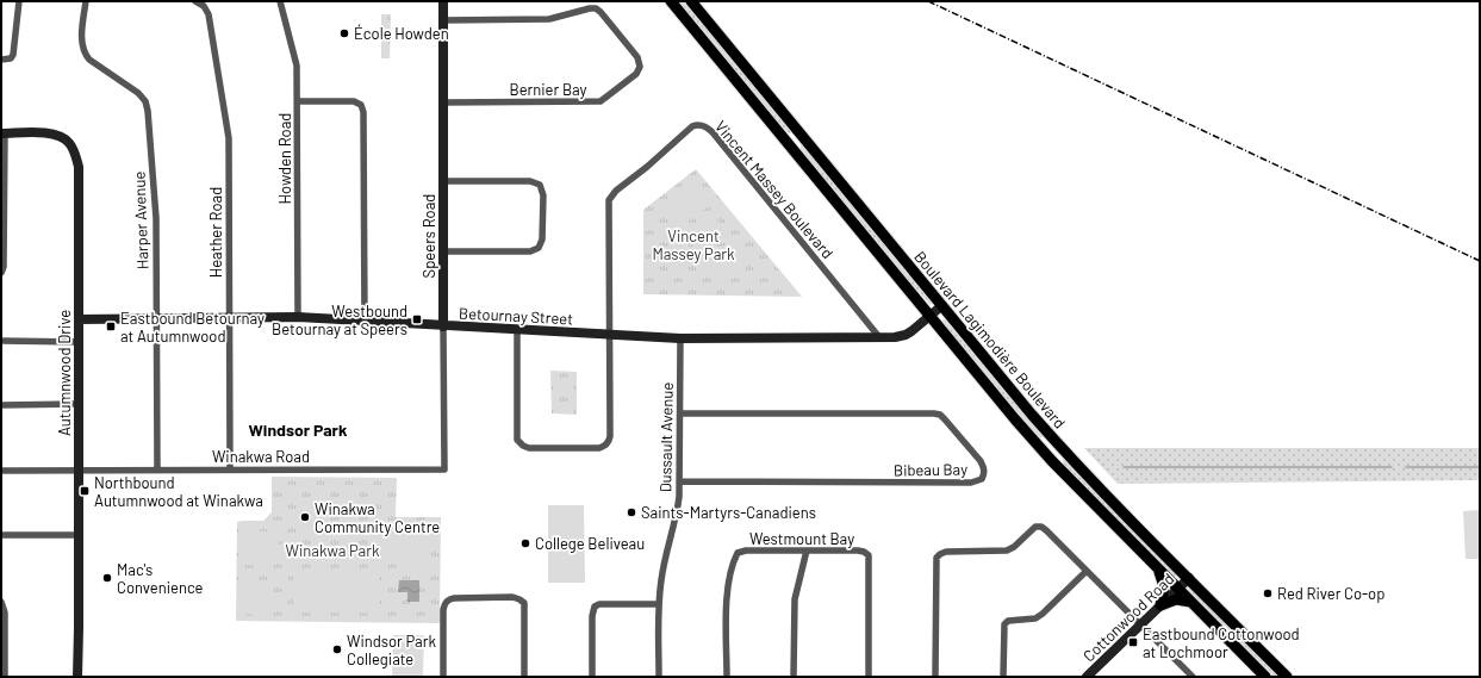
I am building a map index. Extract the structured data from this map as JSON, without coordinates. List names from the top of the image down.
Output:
{
  "streets": {
    "main road": ["Boulevard Lagimodière Boulevard"],
    "street": [
      "Bernier Bay",
      "Howden Road",
      "Vincent Massey Boulevard",
      "Harper Avenue",
      "Heather Road",
      "Speers Road",
      "Betournay Street",
      "Autumnwood Drive",
      "Dussault Avenue",
      "Winakwa Road",
      "Bibeau Bay",
      "Westmount Bay",
      "Cottonwood Road"
    ]
  },
  "crossings": [
    ["Bernier Bay", "Speers Road"],
    ["Howden Road", "Betournay Street"],
    ["Vincent Massey Boulevard", "Betournay Street"],
    ["Harper Avenue", "Betournay Street"],
    ["Harper Avenue", "Winakwa Road"],
    ["Heather Road", "Betournay Street"],
    ["Heather Road", "Winakwa Road"],
    ["Speers Road", "Betournay Street"],
    ["Speers Road", "Winakwa Road"],
    ["Betournay Street", "Boulevard Lagimodière Boulevard"],
    ["Betournay Street", "Autumnwood Drive"],
    ["Betournay Street", "Dussault Avenue"],
    ["Boulevard Lagimodière Boulevard", "Cottonwood Road"],
    ["Autumnwood Drive", "Winakwa Road"],
    ["Dussault Avenue", "Bibeau Bay"]
  ],
  "districts": ["Windsor Park"],
  "parks": ["Vincent Massey Park", "Winakwa Park"],
  "places": {
    "other": [
      "École Howden",
      "Saints-Martyrs-Canadiens",
      "Winakwa Community Centre",
      "College Beliveau",
      "Mac's Convenience",
      "Red River Co-op",
      "Windsor Park Collegiate"
    ],
    "transit": [
      "Westbound Betournay at Speers",
      "Eastbound Betournay at Autumnwood",
      "Northbound Autumnwood at Winakwa",
      "Eastbound Cottonwood at Lochmoor"
    ]
  }
}
